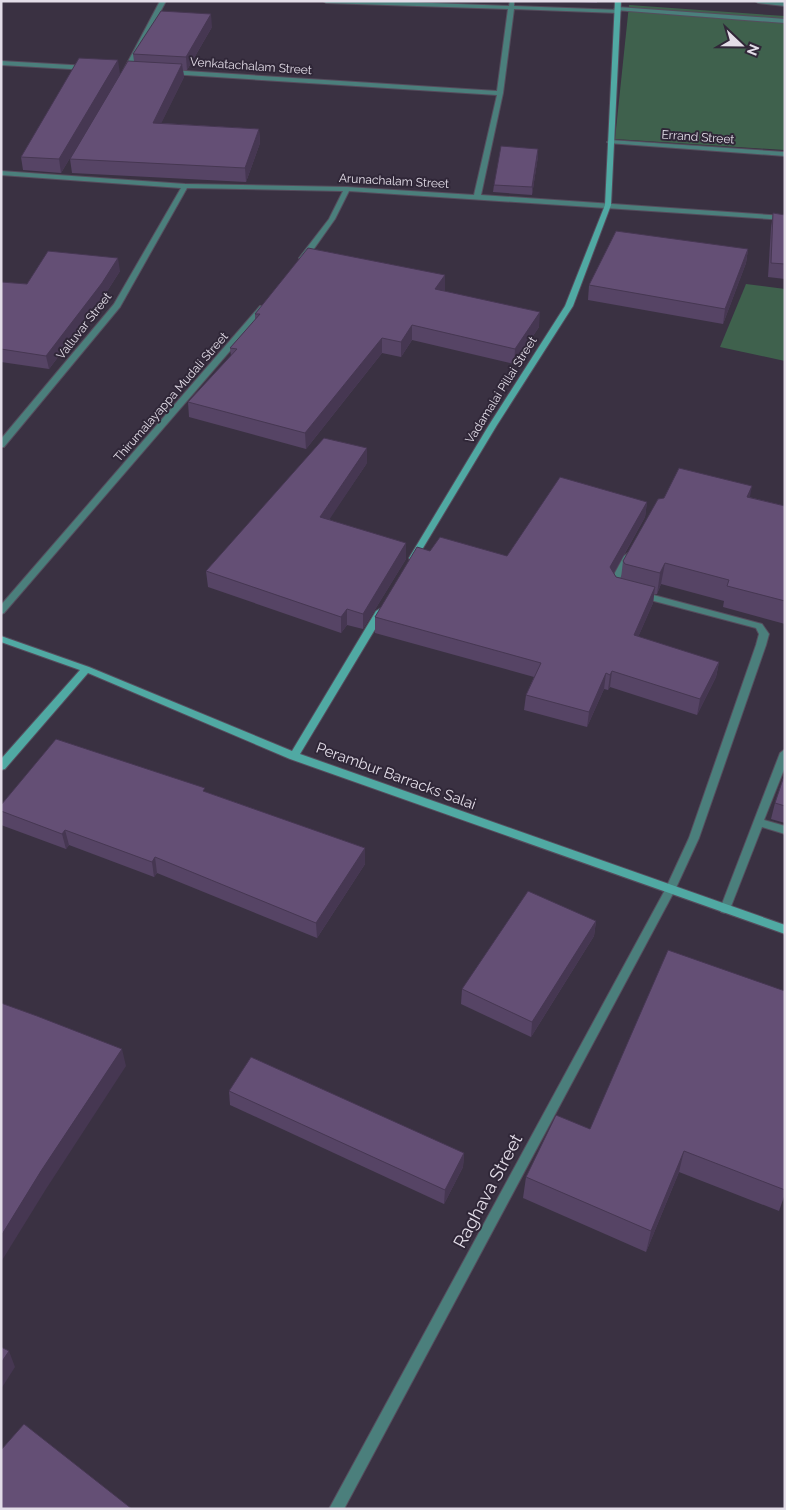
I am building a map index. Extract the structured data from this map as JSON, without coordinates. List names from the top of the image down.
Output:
{
  "streets": {
    "street": [
      "Venkatachalam Street",
      "Errand Street",
      "Arunachalam Street",
      "Valluvar Street",
      "Vadamalai Pillai Street",
      "Thirumalayappa Mudali Street",
      "Perambur Barracks Salai",
      "Raghava Street"
    ]
  },
  "crossings": [
    ["Errand Street", "Vadamalai Pillai Street"],
    ["Arunachalam Street", "Valluvar Street"],
    ["Arunachalam Street", "Vadamalai Pillai Street"],
    ["Perambur Barracks Salai", "Raghava Street"]
  ],
  "north": "right"
}
